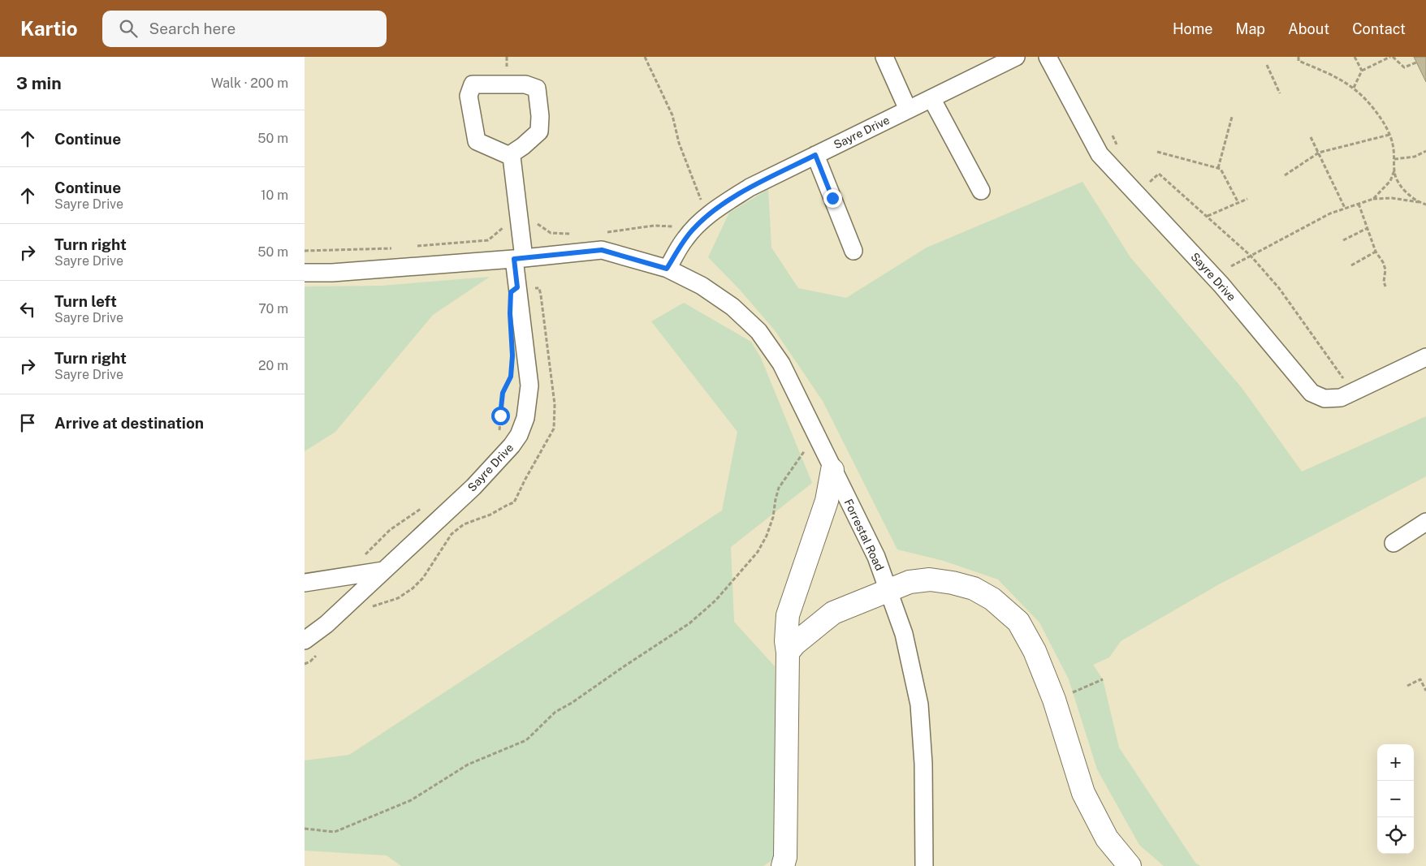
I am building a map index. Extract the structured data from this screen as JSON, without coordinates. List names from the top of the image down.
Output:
{
  "streets": {
    "street": ["Sayre Drive", "Forrestal Road"]
  },
  "crossings": [
    ["Sayre Drive", "Forrestal Road"]
  ],
  "page": {
    "header": "Kartio",
    "search": "Search here",
    "nav": [
      "Home",
      "Map",
      "About",
      "Contact"
    ],
    "heading": ["3 min", "Walk · 200 m"],
    "list": [
      ["Continue", "50 m"],
      ["Continue", "Sayre Drive", "10 m"],
      ["Turn right", "Sayre Drive", "50 m"],
      ["Turn left", "Sayre Drive", "70 m"],
      ["Turn right", "Sayre Drive", "20 m"],
      "Arrive at destination"
    ],
    "map_buttons": ["+", "−"]
  }
}
